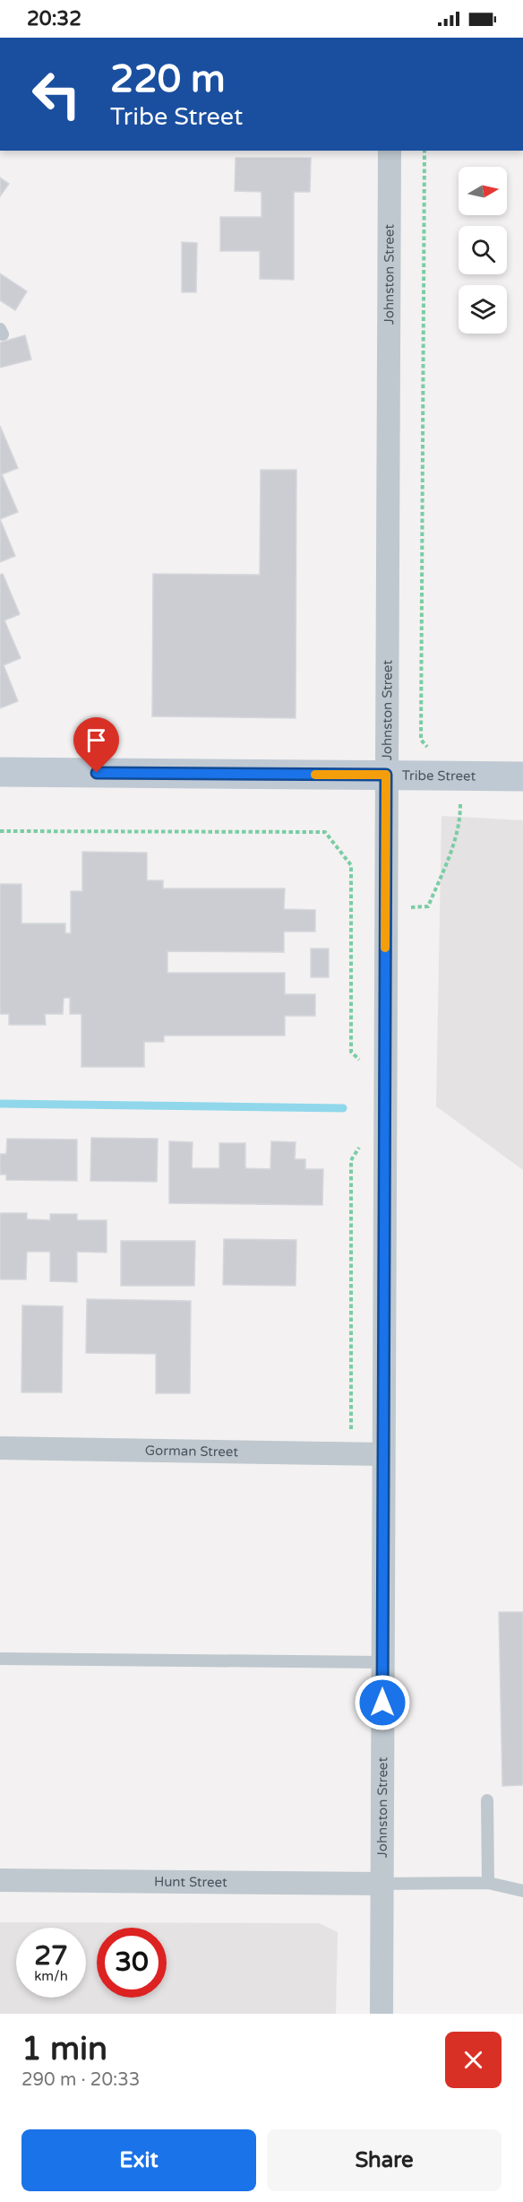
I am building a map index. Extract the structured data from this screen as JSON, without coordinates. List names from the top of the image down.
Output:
{
  "streets": {
    "street": [
      "Johnston Street",
      "Tribe Street",
      "Gorman Street",
      "Hunt Street"
    ]
  },
  "crossings": [
    ["Johnston Street", "Tribe Street"],
    ["Johnston Street", "Gorman Street"],
    ["Johnston Street", "Hunt Street"]
  ],
  "north": "right",
  "page": {
    "status": "20:32",
    "turn": ["220 m", "Tribe Street"],
    "speed": "27 km/h",
    "limit": "30",
    "heading": ["1 min", "290 m · 20:33"],
    "buttons": ["Exit", "Share"]
  }
}
